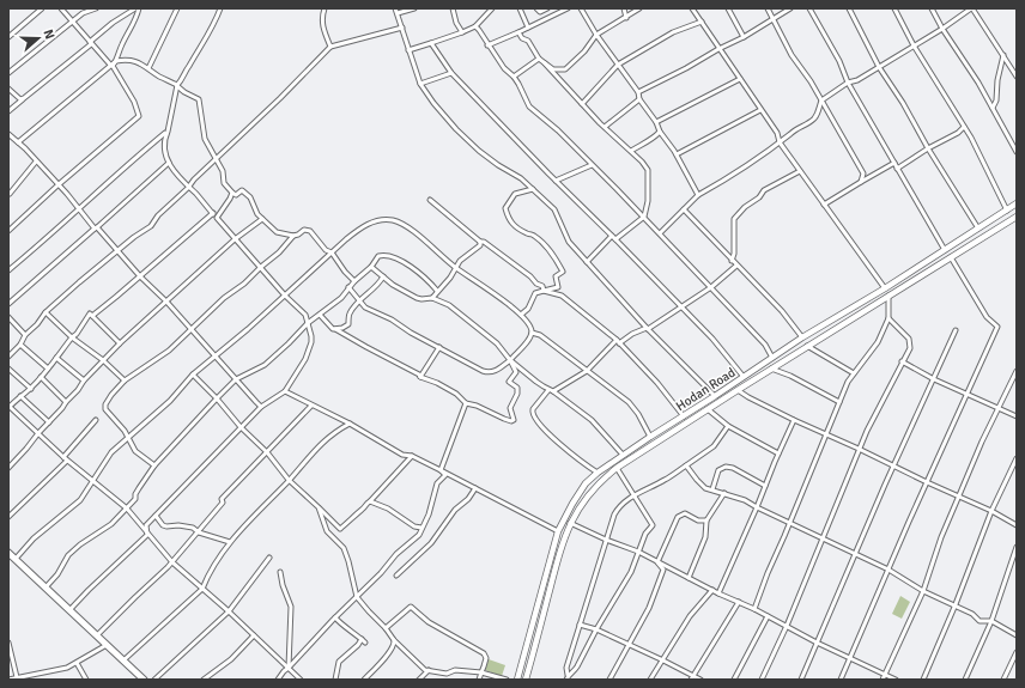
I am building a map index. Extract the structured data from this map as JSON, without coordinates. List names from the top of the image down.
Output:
{
  "streets": {
    "main road": ["Hodan Road"]
  },
  "north": "right"
}
